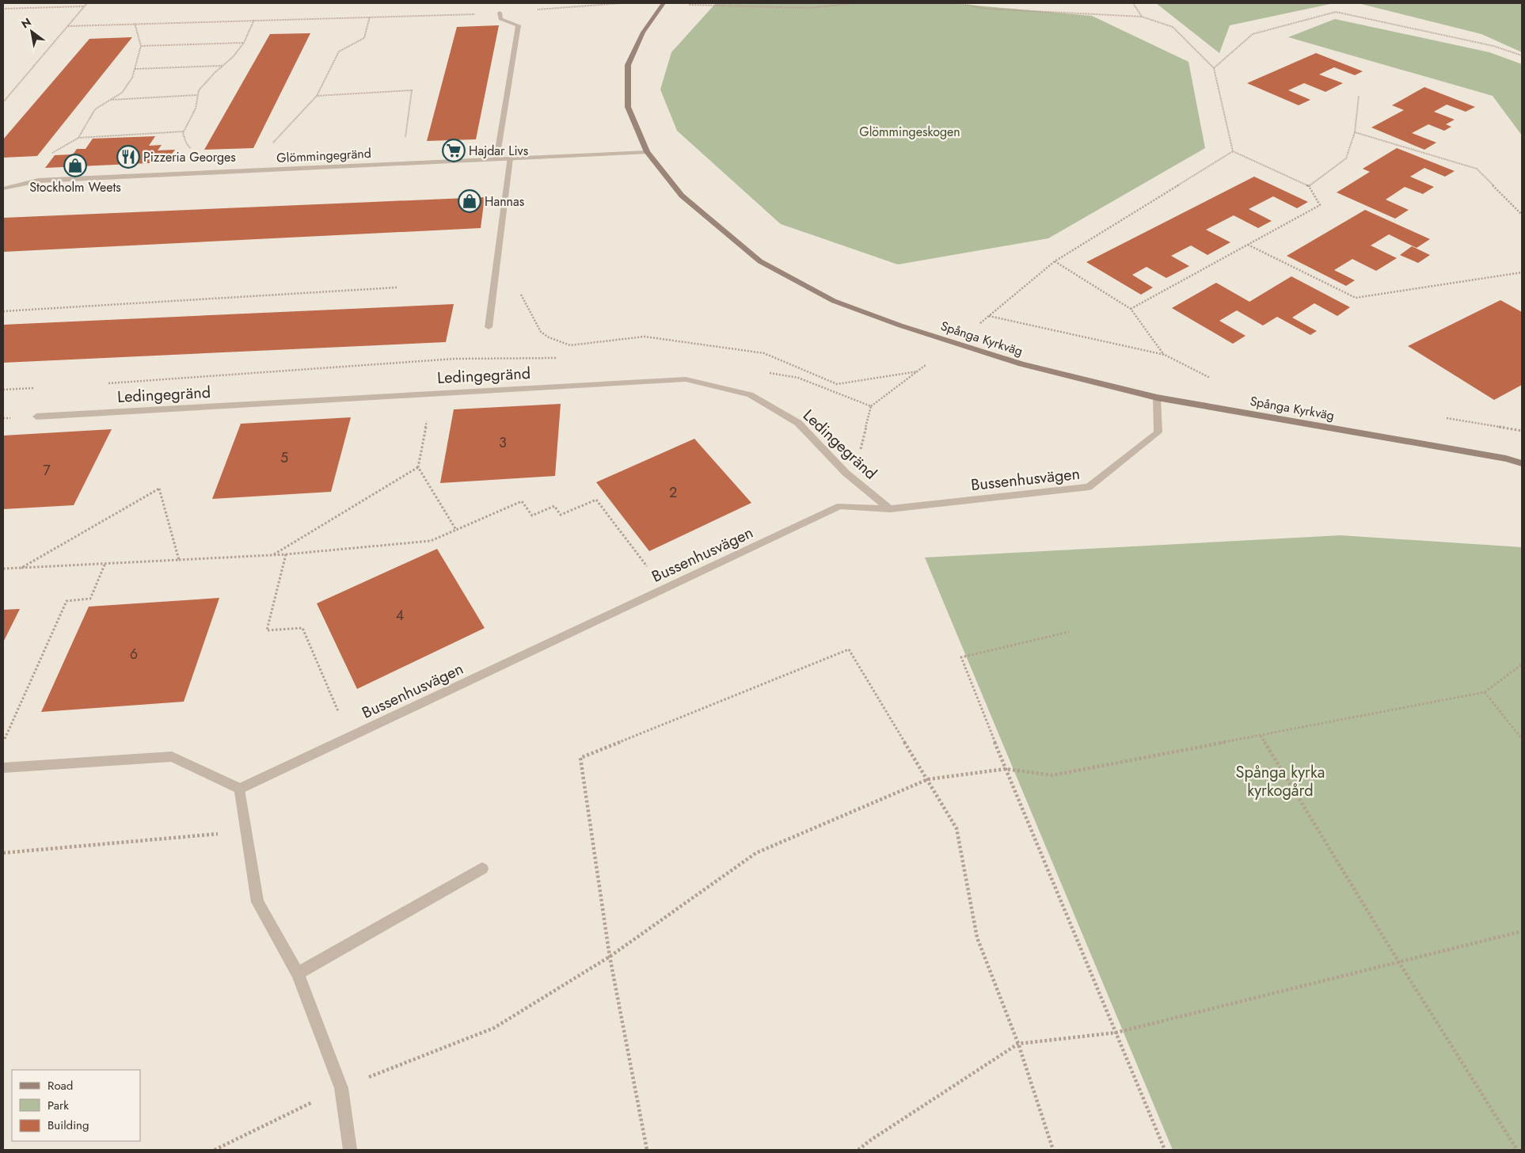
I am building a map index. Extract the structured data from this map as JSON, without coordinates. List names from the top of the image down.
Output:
{
  "streets": {
    "street": [
      "Glömmingegränd",
      "Spånga Kyrkväg",
      "Ledingegränd",
      "Bussenhusvägen"
    ]
  },
  "crossings": [
    ["Glömmingegränd", "Spånga Kyrkväg"],
    ["Spånga Kyrkväg", "Bussenhusvägen"],
    ["Ledingegränd", "Bussenhusvägen"]
  ],
  "parks": ["Glömmingeskogen", "Spånga kyrka kyrkogård"],
  "places": {
    "supermarket": ["Hajdar Livs"],
    "restaurant": ["Pizzeria Georges"],
    "shop": ["Stockholm Weets", "Hannas"]
  },
  "house_numbers": [
    "3",
    "5",
    "7",
    "2",
    "4",
    "6"
  ],
  "legend": ["Road", "Park", "Building"],
  "north": "top left"
}
